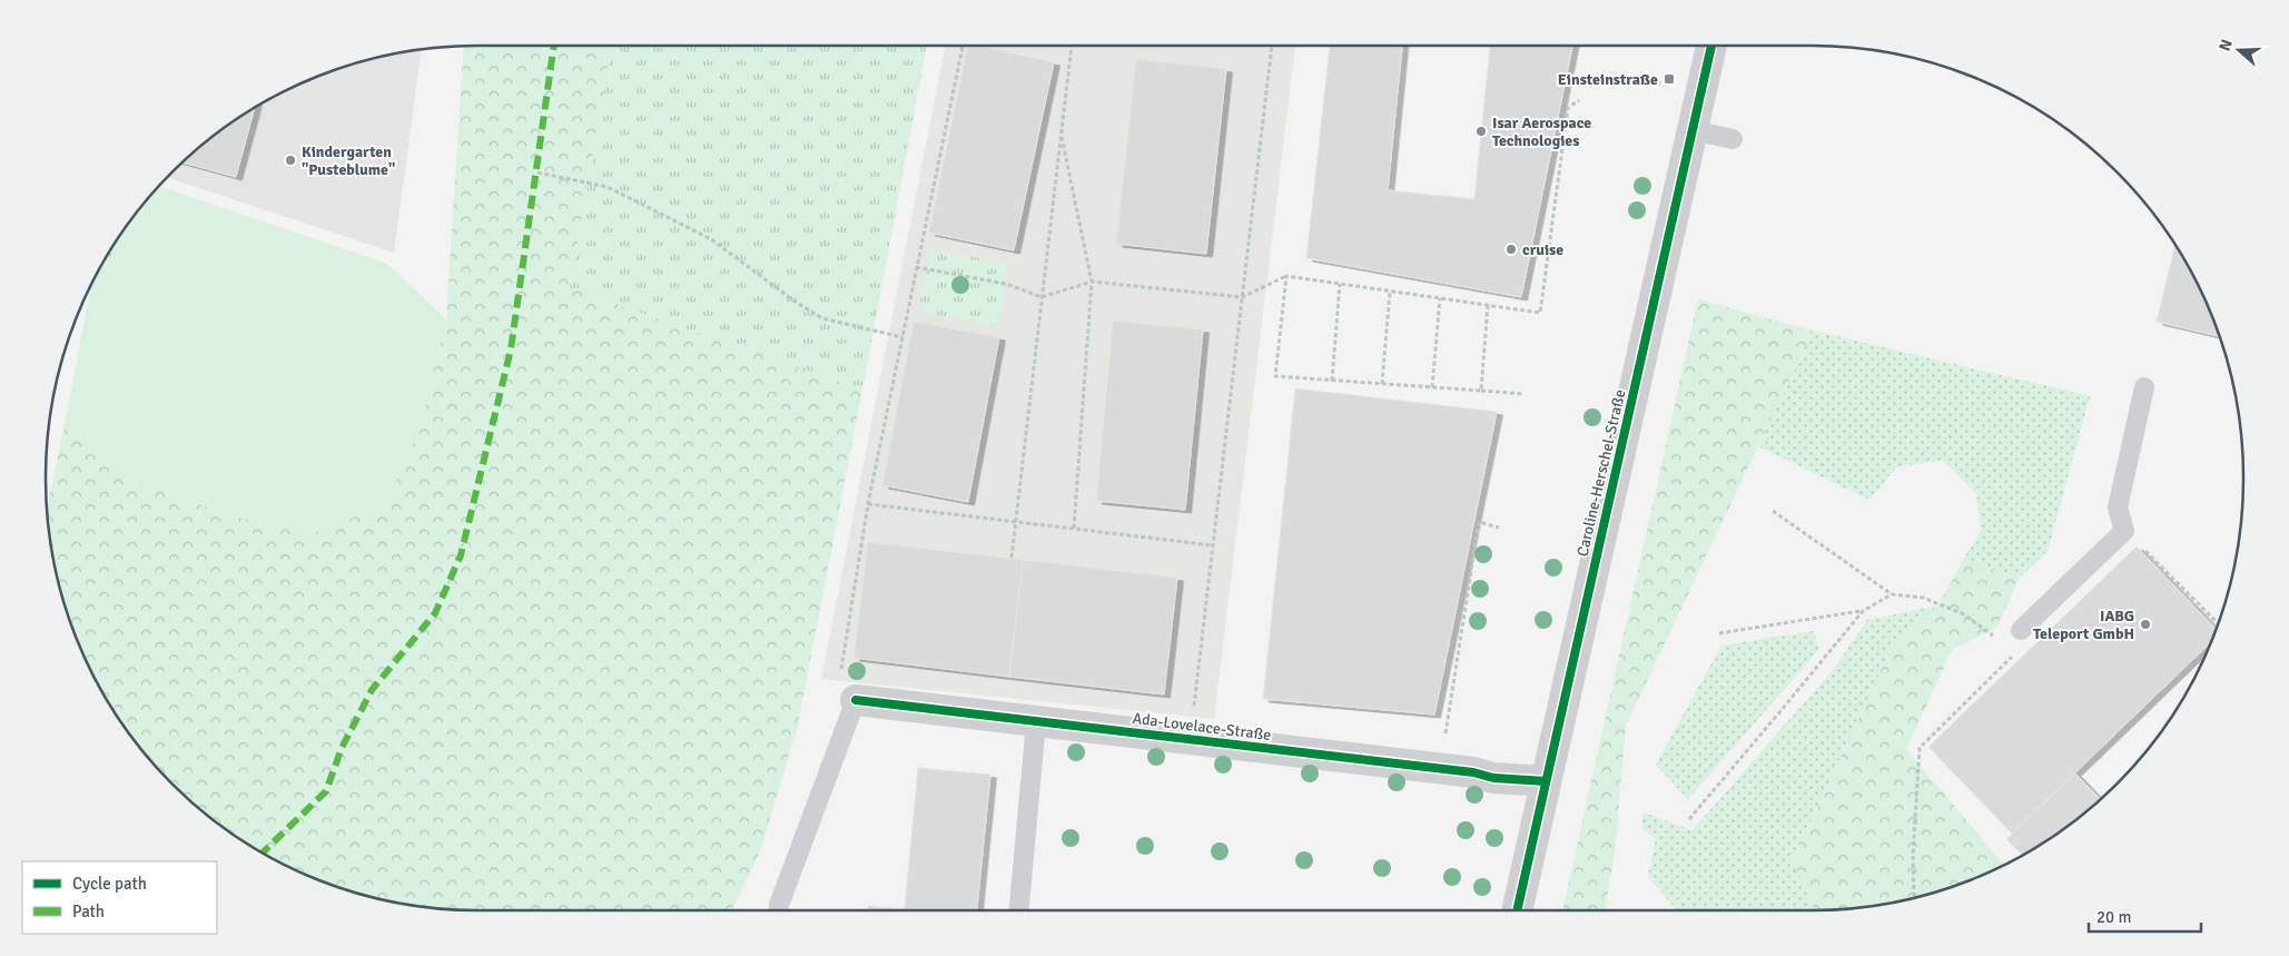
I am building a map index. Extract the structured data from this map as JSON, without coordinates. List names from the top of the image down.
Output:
{
  "streets": {
    "street": ["Caroline-Herschel-Straße", "Ada-Lovelace-Straße"]
  },
  "crossings": [
    ["Caroline-Herschel-Straße", "Ada-Lovelace-Straße"]
  ],
  "places": {
    "transit": ["Einsteinstraße"],
    "other": [
      "Isar Aerospace Technologies",
      "Kindergarten \"Pusteblume\"",
      "cruise",
      "IABG Teleport GmbH"
    ]
  },
  "legend": ["Cycle path", "Path"],
  "scale_bar": "20 m",
  "north": "left"
}
